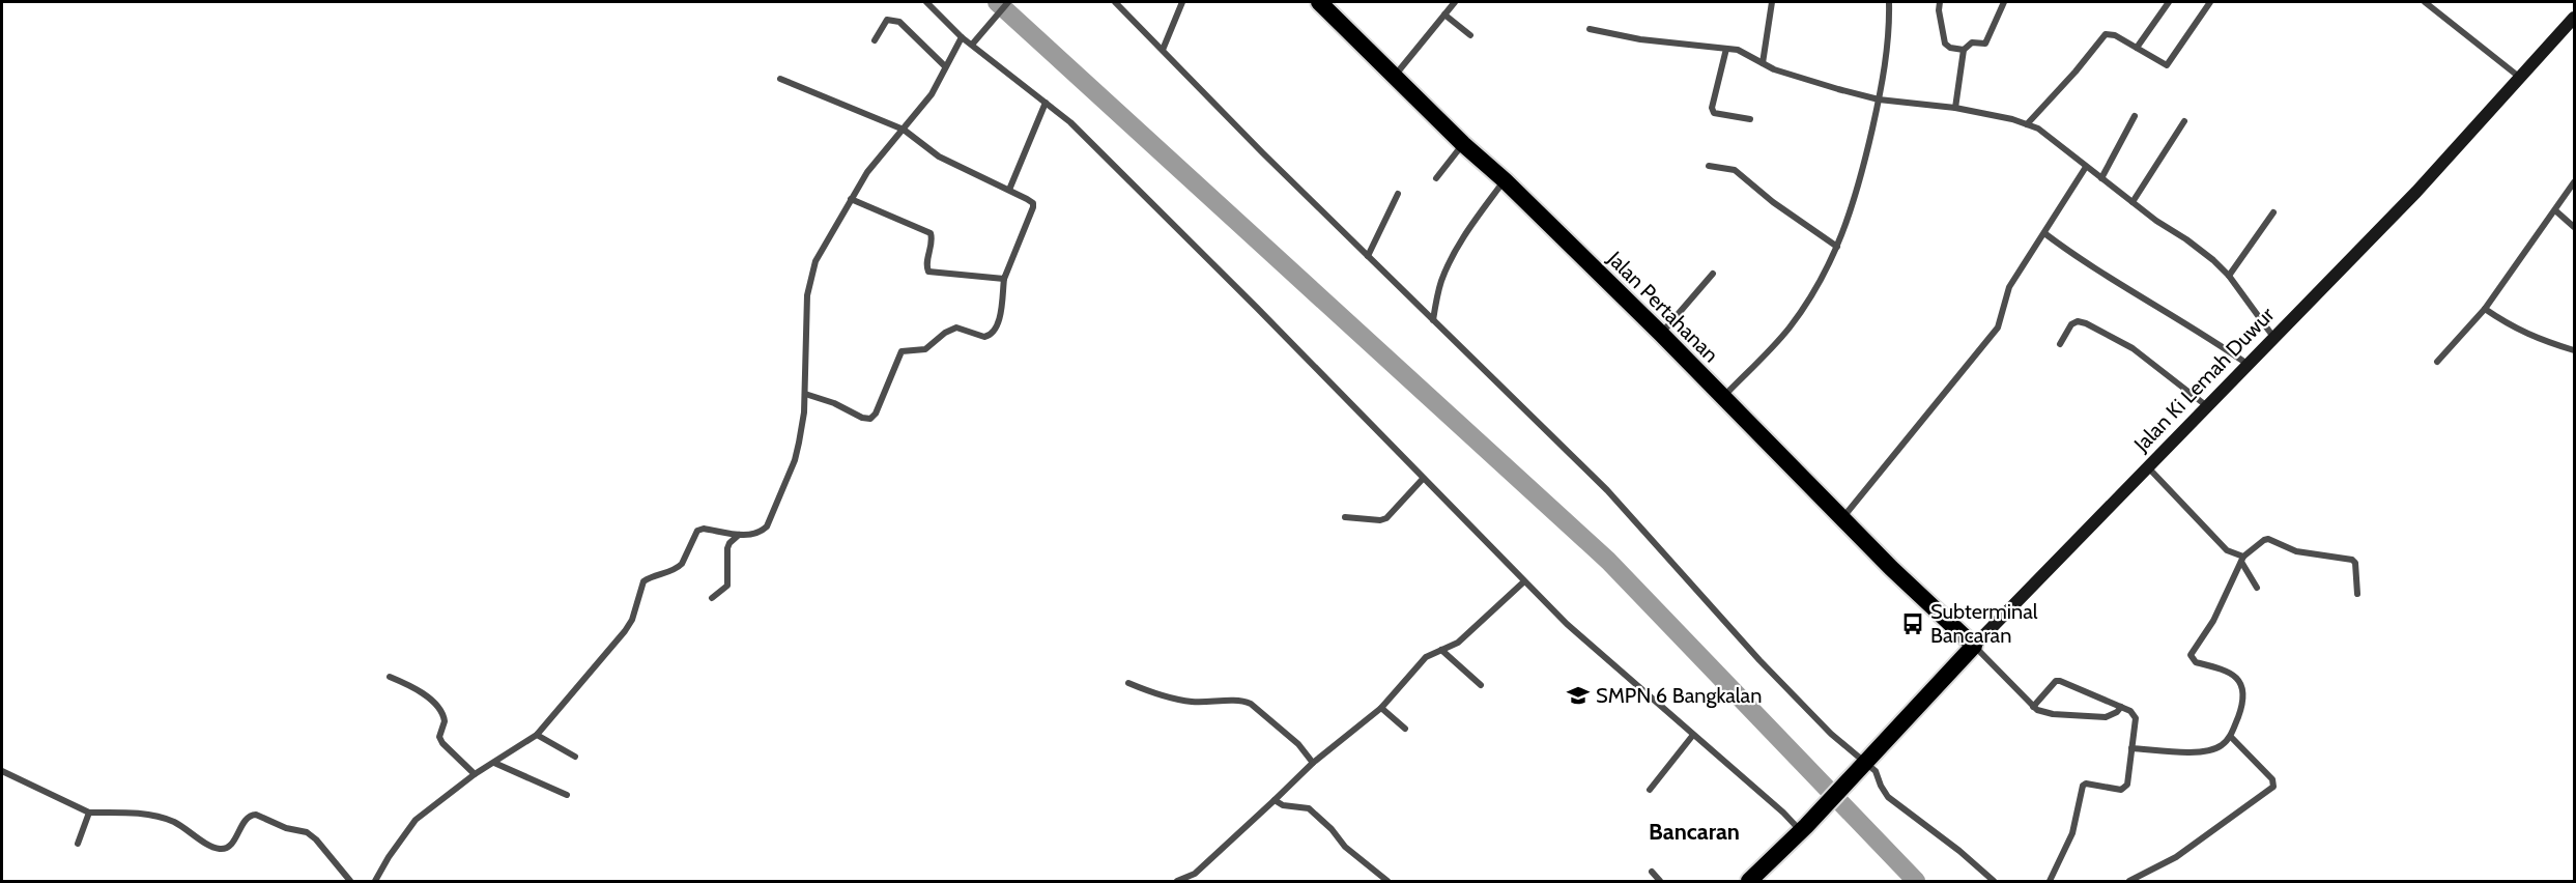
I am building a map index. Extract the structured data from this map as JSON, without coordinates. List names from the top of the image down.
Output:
{
  "streets": {
    "highway": ["Jalan Pertahanan", "Jalan Ki Lemah Duwur"]
  },
  "crossings": [
    ["Jalan Pertahanan", "Jalan Ki Lemah Duwur"]
  ],
  "districts": ["Bancaran"],
  "places": {
    "bus stop": ["Subterminal Bancaran"],
    "school or university": ["SMPN 6 Bangkalan"]
  }
}
